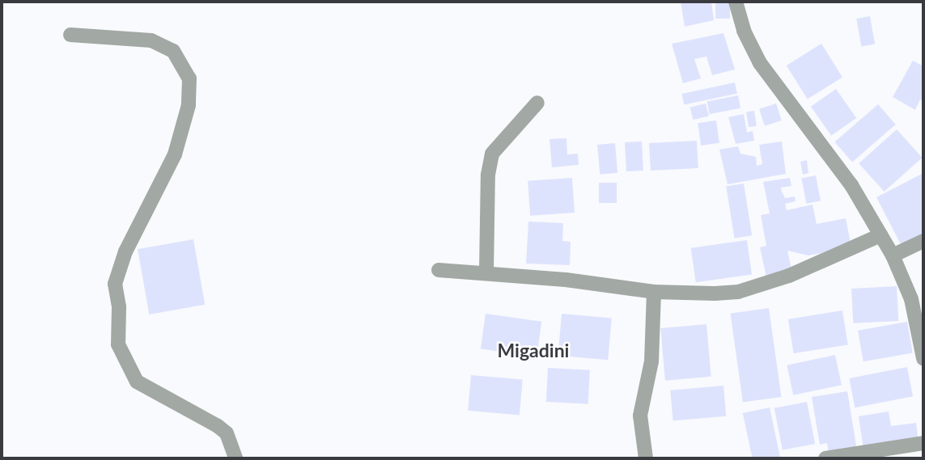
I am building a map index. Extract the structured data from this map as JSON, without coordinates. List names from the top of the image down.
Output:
{
  "districts": ["Migadini"]
}
